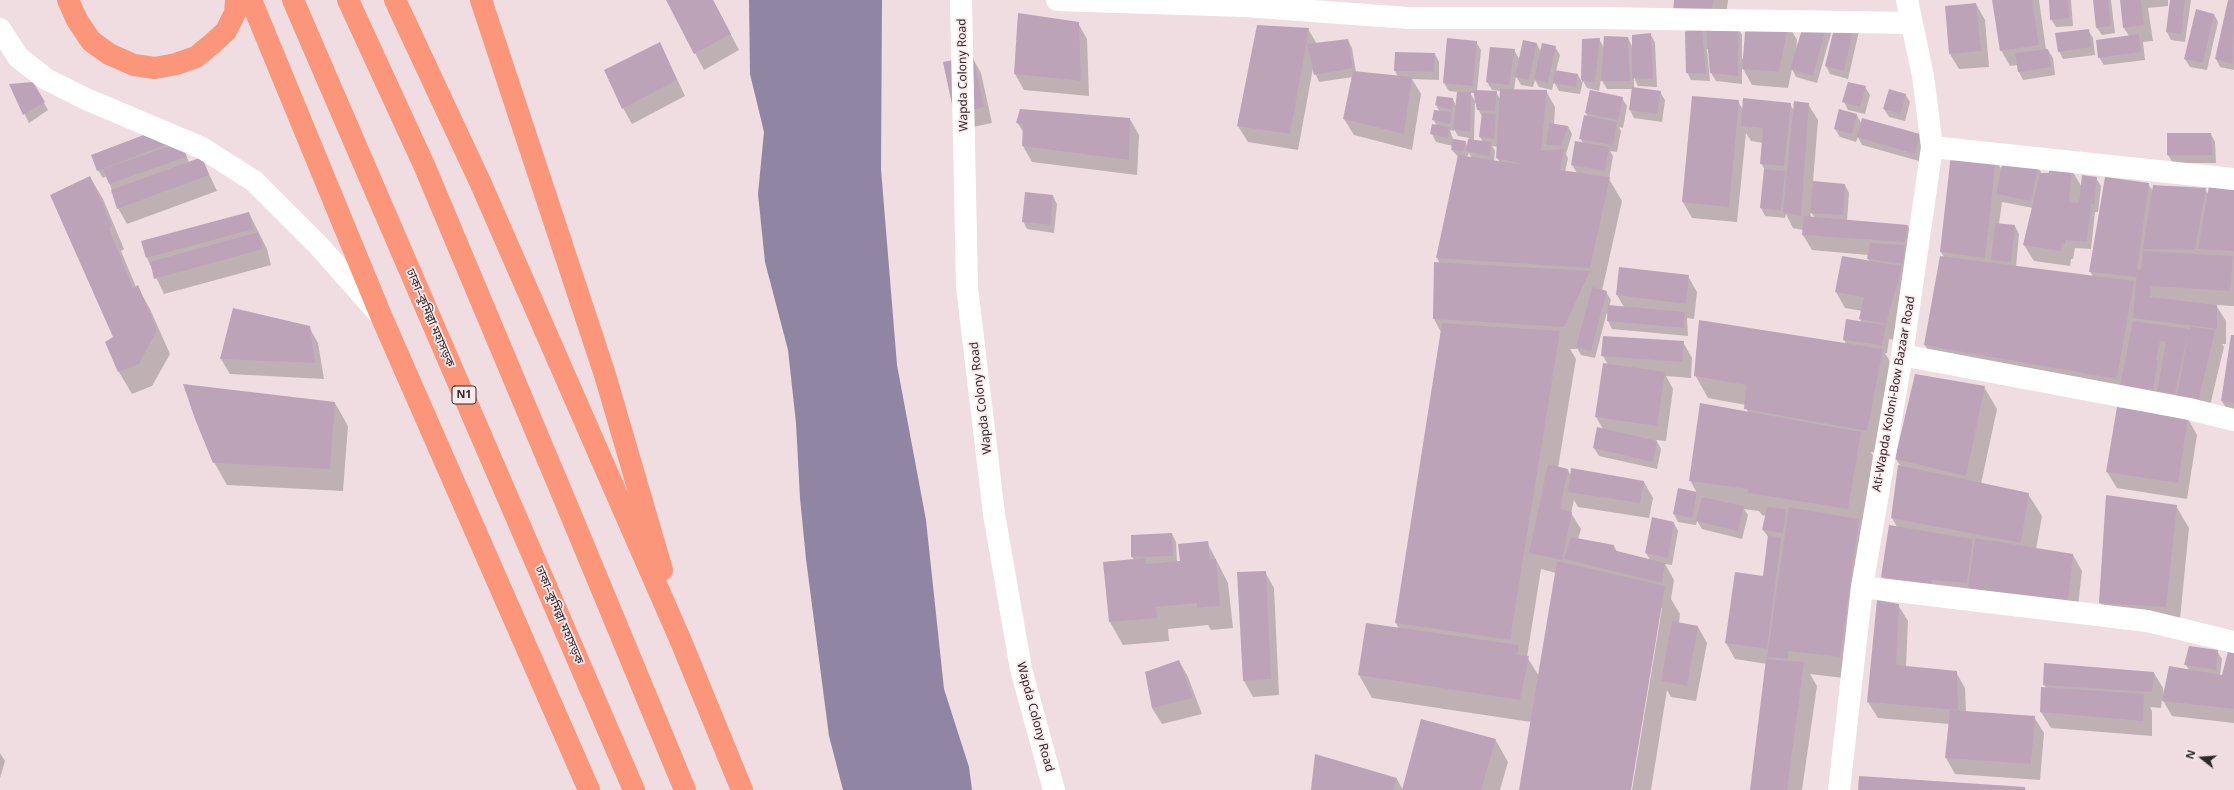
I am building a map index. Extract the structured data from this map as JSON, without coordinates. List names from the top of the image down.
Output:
{
  "streets": {
    "highway": ["ঢাকা–কুমিল্লা মহাসড়ক", "N1"],
    "street": ["Wapda Colony Road", "Ati-Wapda Koloni-Bow Bazaar Road"]
  },
  "north": "left"
}
